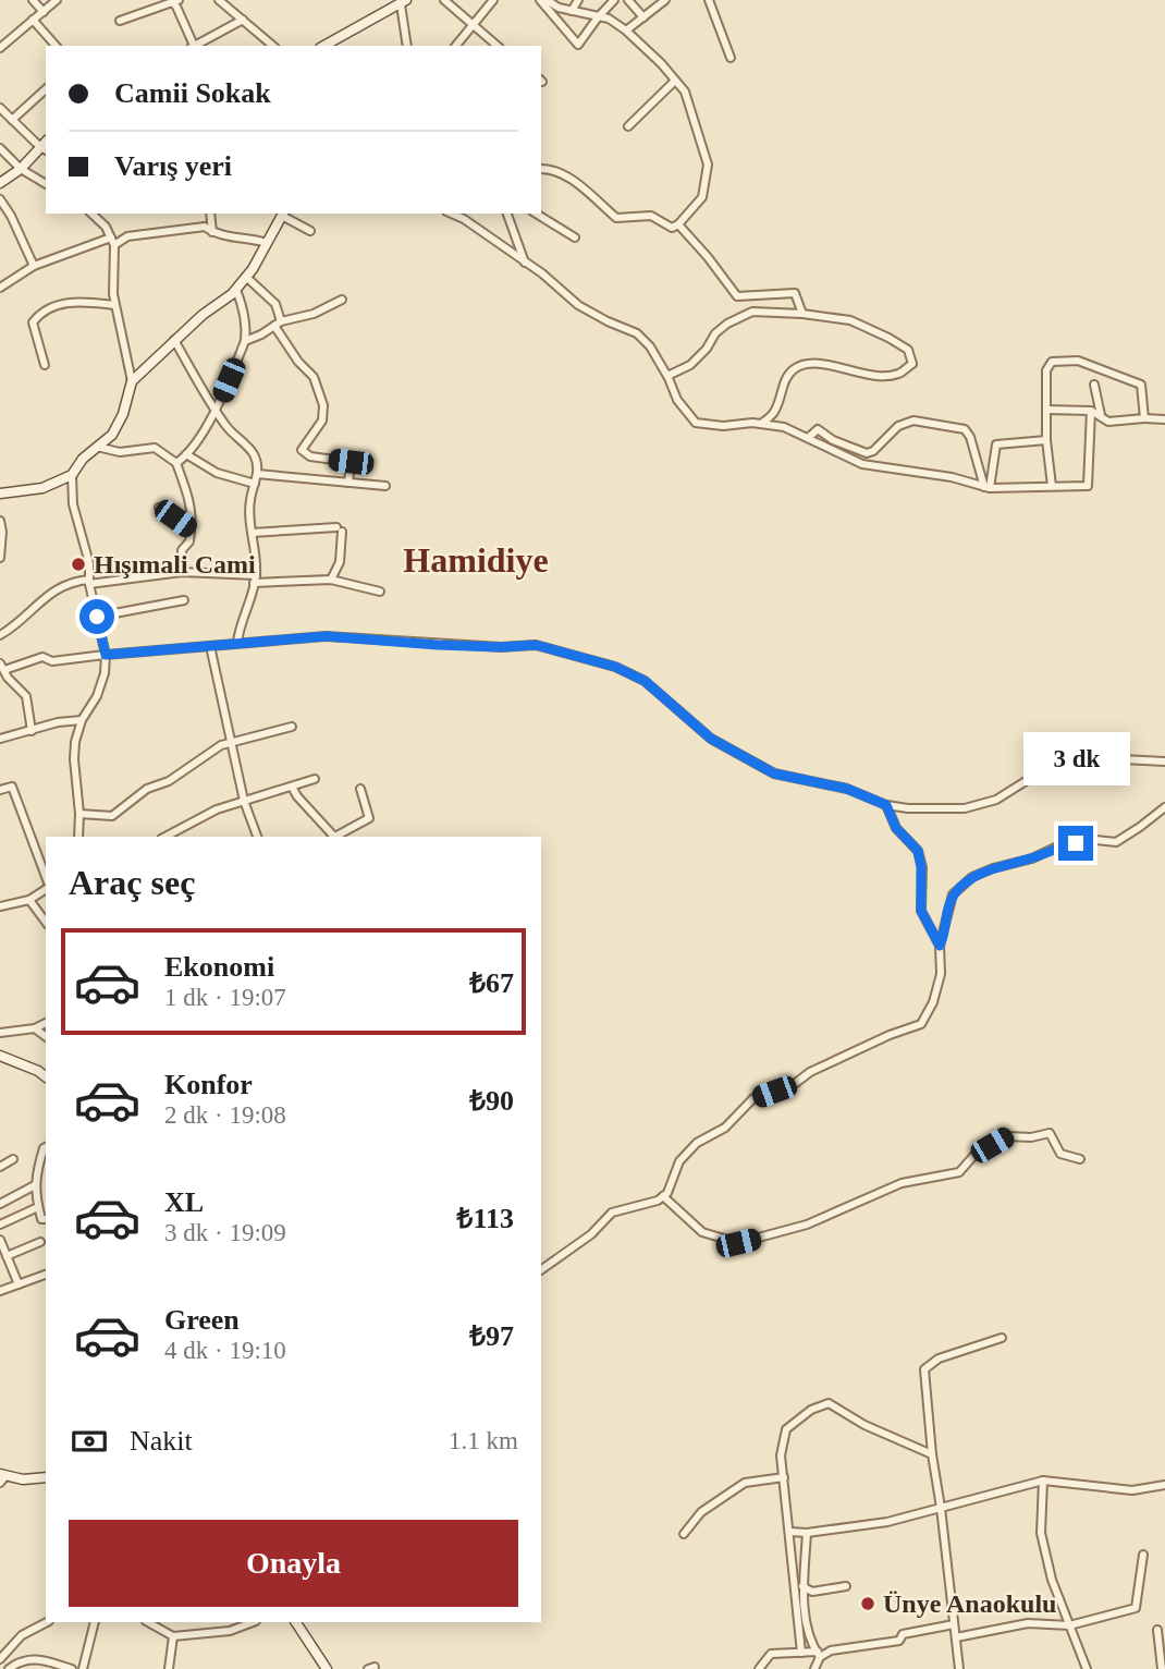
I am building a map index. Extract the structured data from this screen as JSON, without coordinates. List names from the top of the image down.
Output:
{
  "districts": ["Hamidiye"],
  "places": ["Hışımali Cami", "Ünye Anaokulu"],
  "page": {
    "banner": ["Camii Sokak", "Varış yeri"],
    "bubble": "3 dk",
    "heading": "Araç seç",
    "list": [
      {
        "name": "Ekonomi",
        "note": "1 dk · 19:07",
        "value": "₺67"
      },
      {
        "name": "Konfor",
        "note": "2 dk · 19:08",
        "value": "₺90"
      },
      {
        "name": "XL",
        "note": "3 dk · 19:09",
        "value": "₺113"
      },
      {
        "name": "Green",
        "note": "4 dk · 19:10",
        "value": "₺97"
      }
    ],
    "pay": ["Nakit", "1.1 km"],
    "buttons": "Onayla"
  }
}
